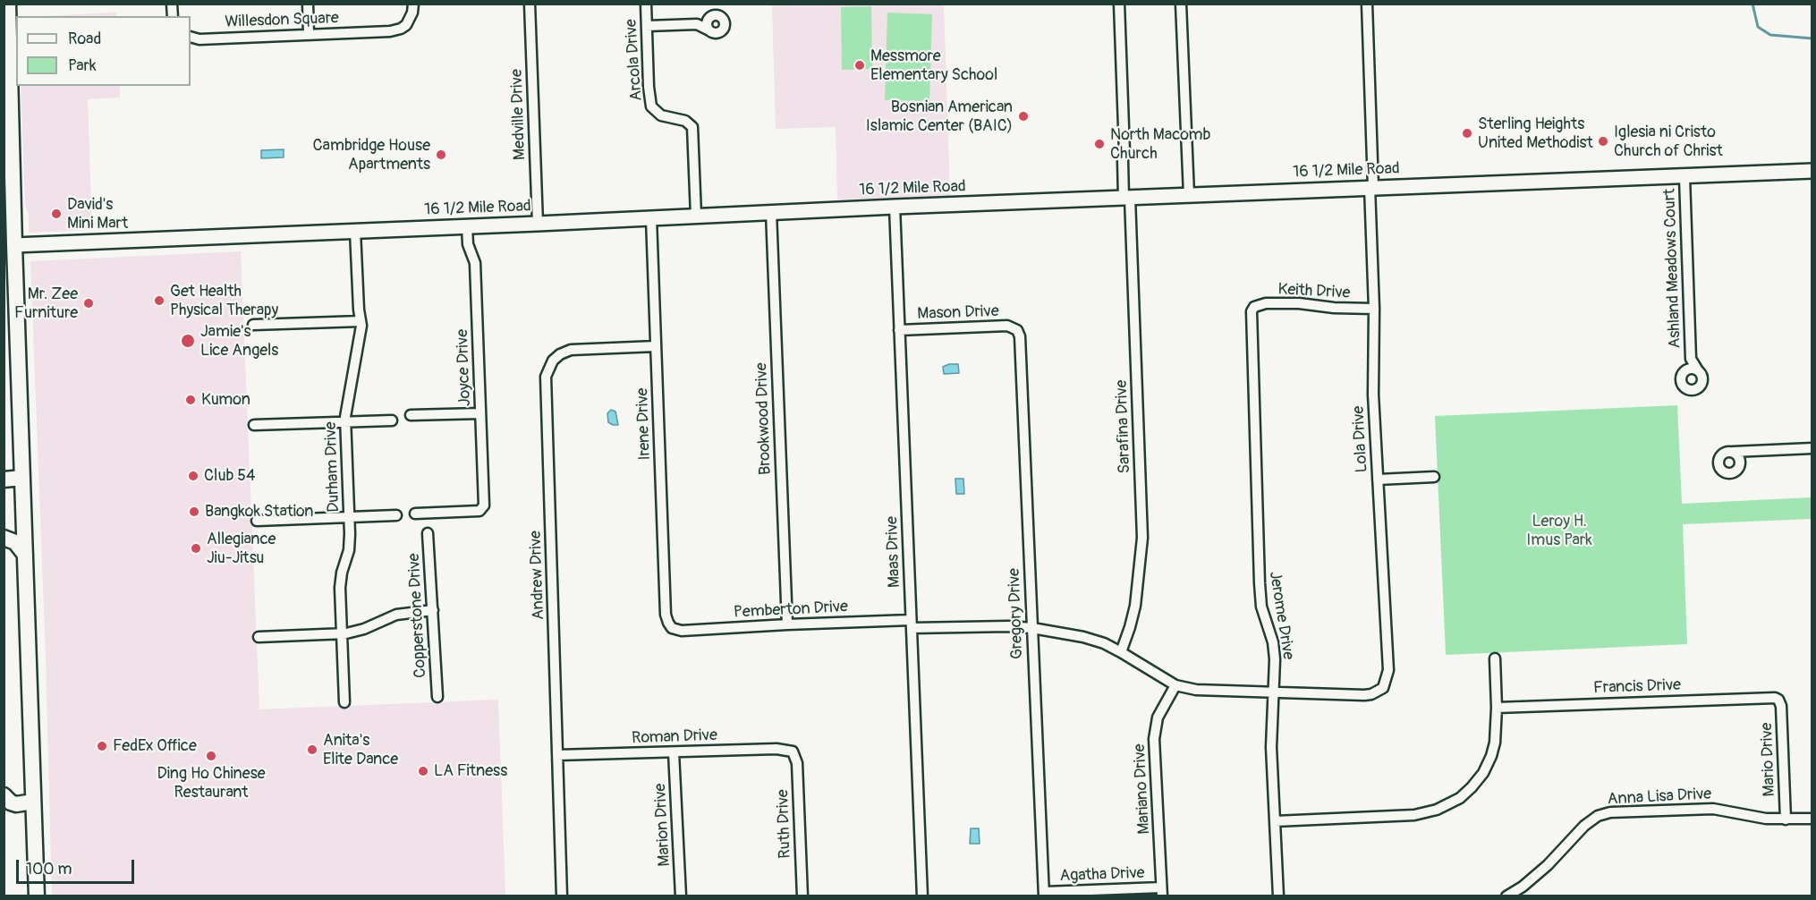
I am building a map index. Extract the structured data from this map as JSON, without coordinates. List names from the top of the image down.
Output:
{
  "streets": {
    "street": [
      "Willesdon Square",
      "Arcola Drive",
      "Medville Drive",
      "16 1/2 Mile Road",
      "Ashland Meadows Court",
      "Keith Drive",
      "Mason Drive",
      "Joyce Drive",
      "Brookwood Drive",
      "Irene Drive",
      "Sarafina Drive",
      "Lola Drive",
      "Durham Drive",
      "Maas Drive",
      "Andrew Drive",
      "Pemberton Drive",
      "Gregory Drive",
      "Copperstone Drive",
      "Jerome Drive",
      "Francis Drive",
      "Roman Drive",
      "Mario Drive",
      "Mariano Drive",
      "Anna Lisa Drive",
      "Ruth Drive",
      "Marion Drive",
      "Agatha Drive"
    ]
  },
  "crossings": [
    ["Arcola Drive", "16 1/2 Mile Road"],
    ["Medville Drive", "16 1/2 Mile Road"],
    ["16 1/2 Mile Road", "Ashland Meadows Court"],
    ["16 1/2 Mile Road", "Joyce Drive"],
    ["16 1/2 Mile Road", "Brookwood Drive"],
    ["16 1/2 Mile Road", "Irene Drive"],
    ["16 1/2 Mile Road", "Sarafina Drive"],
    ["16 1/2 Mile Road", "Lola Drive"],
    ["16 1/2 Mile Road", "Durham Drive"],
    ["16 1/2 Mile Road", "Maas Drive"],
    ["Keith Drive", "Lola Drive"],
    ["Keith Drive", "Jerome Drive"],
    ["Mason Drive", "Maas Drive"],
    ["Mason Drive", "Gregory Drive"],
    ["Brookwood Drive", "Pemberton Drive"],
    ["Irene Drive", "Andrew Drive"],
    ["Irene Drive", "Pemberton Drive"],
    ["Sarafina Drive", "Pemberton Drive"],
    ["Lola Drive", "Pemberton Drive"],
    ["Maas Drive", "Pemberton Drive"],
    ["Andrew Drive", "Roman Drive"],
    ["Pemberton Drive", "Gregory Drive"],
    ["Pemberton Drive", "Jerome Drive"],
    ["Pemberton Drive", "Mariano Drive"],
    ["Gregory Drive", "Agatha Drive"],
    ["Francis Drive", "Mario Drive"],
    ["Roman Drive", "Ruth Drive"],
    ["Roman Drive", "Marion Drive"],
    ["Mario Drive", "Anna Lisa Drive"],
    ["Mariano Drive", "Agatha Drive"]
  ],
  "parks": ["Leroy H. Imus Park"],
  "places": [
    "Messmore Elementary School",
    "Bosnian American Islamic Center (BAIC)",
    "Sterling Heights United Methodist",
    "Iglesia ni Cristo Church of Christ",
    "North Macomb Church",
    "Cambridge House Apartments",
    "David's Mini Mart",
    "Get Health Physical Therapy",
    "Mr. Zee Furniture",
    "Jamie's Lice Angels",
    "Kumon",
    "Club 54",
    "Bangkok Station",
    "Allegiance Jiu-Jitsu",
    "FedEx Office",
    "Anita's Elite Dance",
    "Ding Ho Chinese Restaurant",
    "LA Fitness"
  ],
  "legend": ["Road", "Park"],
  "scale_bar": "100 m"
}
